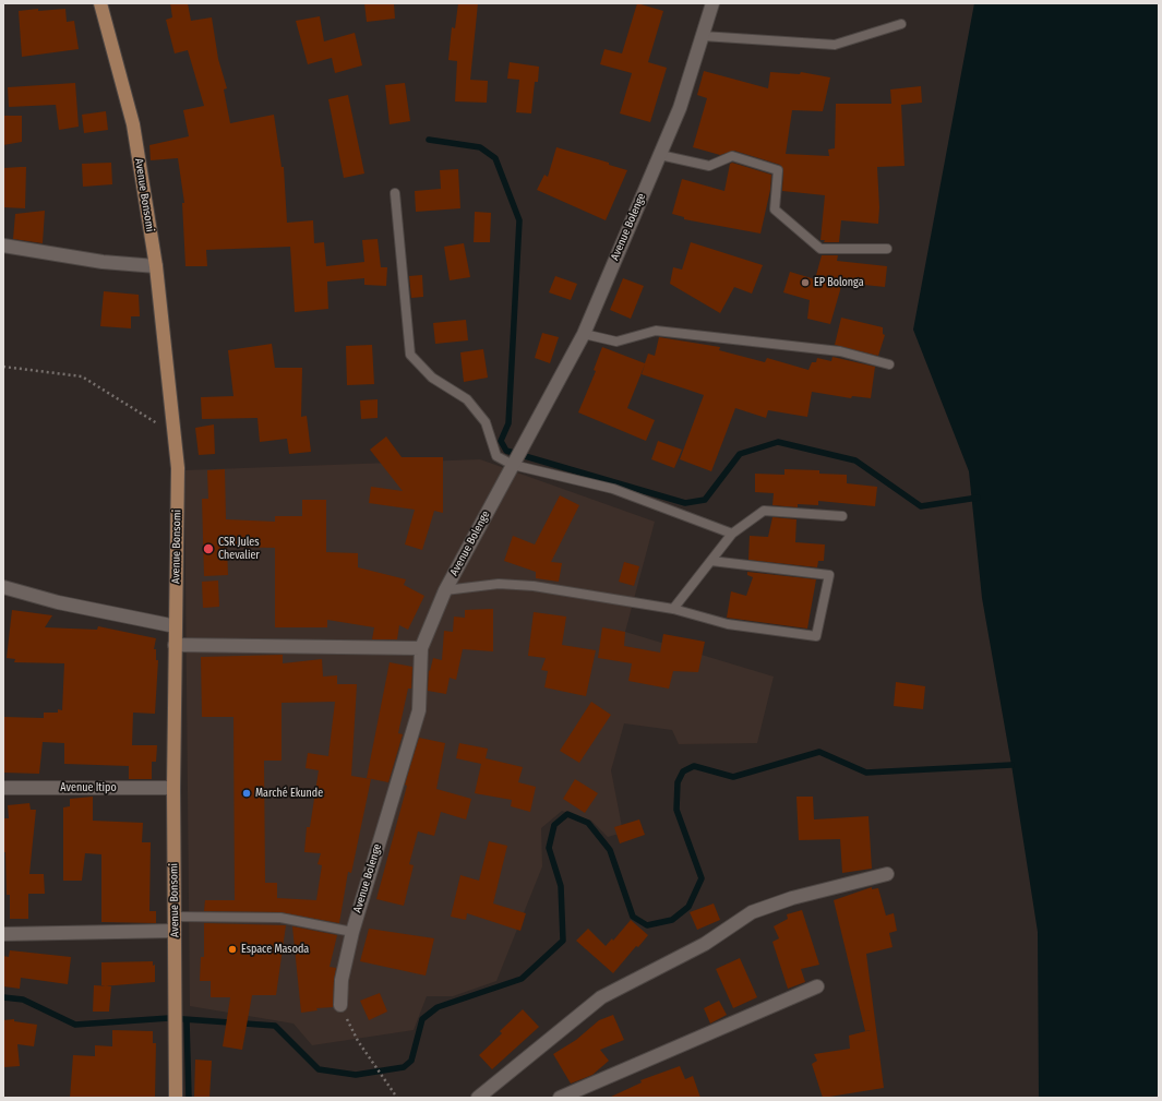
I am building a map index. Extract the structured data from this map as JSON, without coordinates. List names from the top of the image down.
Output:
{
  "streets": {
    "main road": ["Avenue Bonsomi"],
    "street": ["Avenue Bolenge", "Avenue Itipo"]
  },
  "crossings": [
    ["Avenue Bonsomi", "Avenue Itipo"]
  ],
  "places": [
    "EP Bolonga",
    "CSR Jules Chevalier",
    "Marché Ekunde",
    "Espace Masoda"
  ]
}
